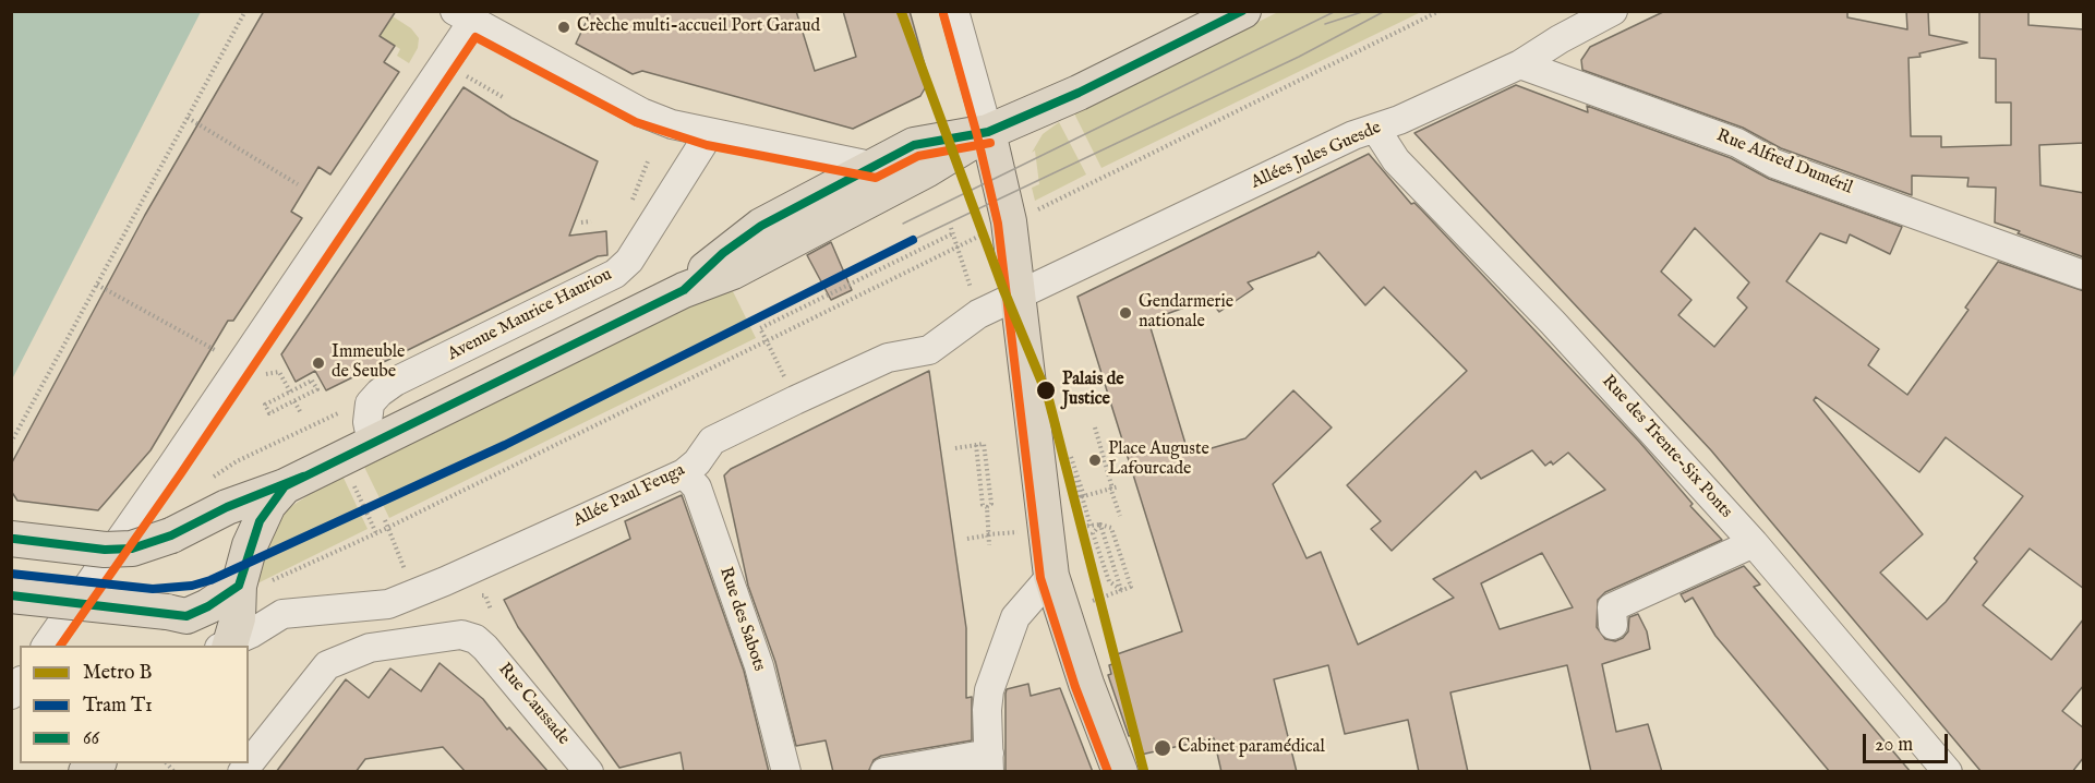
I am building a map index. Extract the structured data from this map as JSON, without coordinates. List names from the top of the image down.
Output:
{
  "streets": {
    "street": [
      "Allées Jules Guesde",
      "Rue Alfred Duméril",
      "Avenue Maurice Hauriou",
      "Rue des Trente-Six Ponts",
      "Allée Paul Feuga",
      "Rue des Sabots",
      "Rue Caussade"
    ]
  },
  "crossings": [
    ["Allées Jules Guesde", "Rue Alfred Duméril"],
    ["Allées Jules Guesde", "Rue des Trente-Six Ponts"],
    ["Allées Jules Guesde", "Allée Paul Feuga"],
    ["Allée Paul Feuga", "Rue des Sabots"]
  ],
  "places": [
    "Crèche multi-accueil Port Garaud",
    "Gendarmerie nationale",
    "Immeuble de Seube",
    "Palais de Justice",
    "Place Auguste Lafourcade",
    "Cabinet paramédical"
  ],
  "lines": ["metro line B", "transit line 66", "tram line T1"],
  "legend": ["Metro B", "Tram T1", "66"],
  "scale_bar": "20 m"
}
